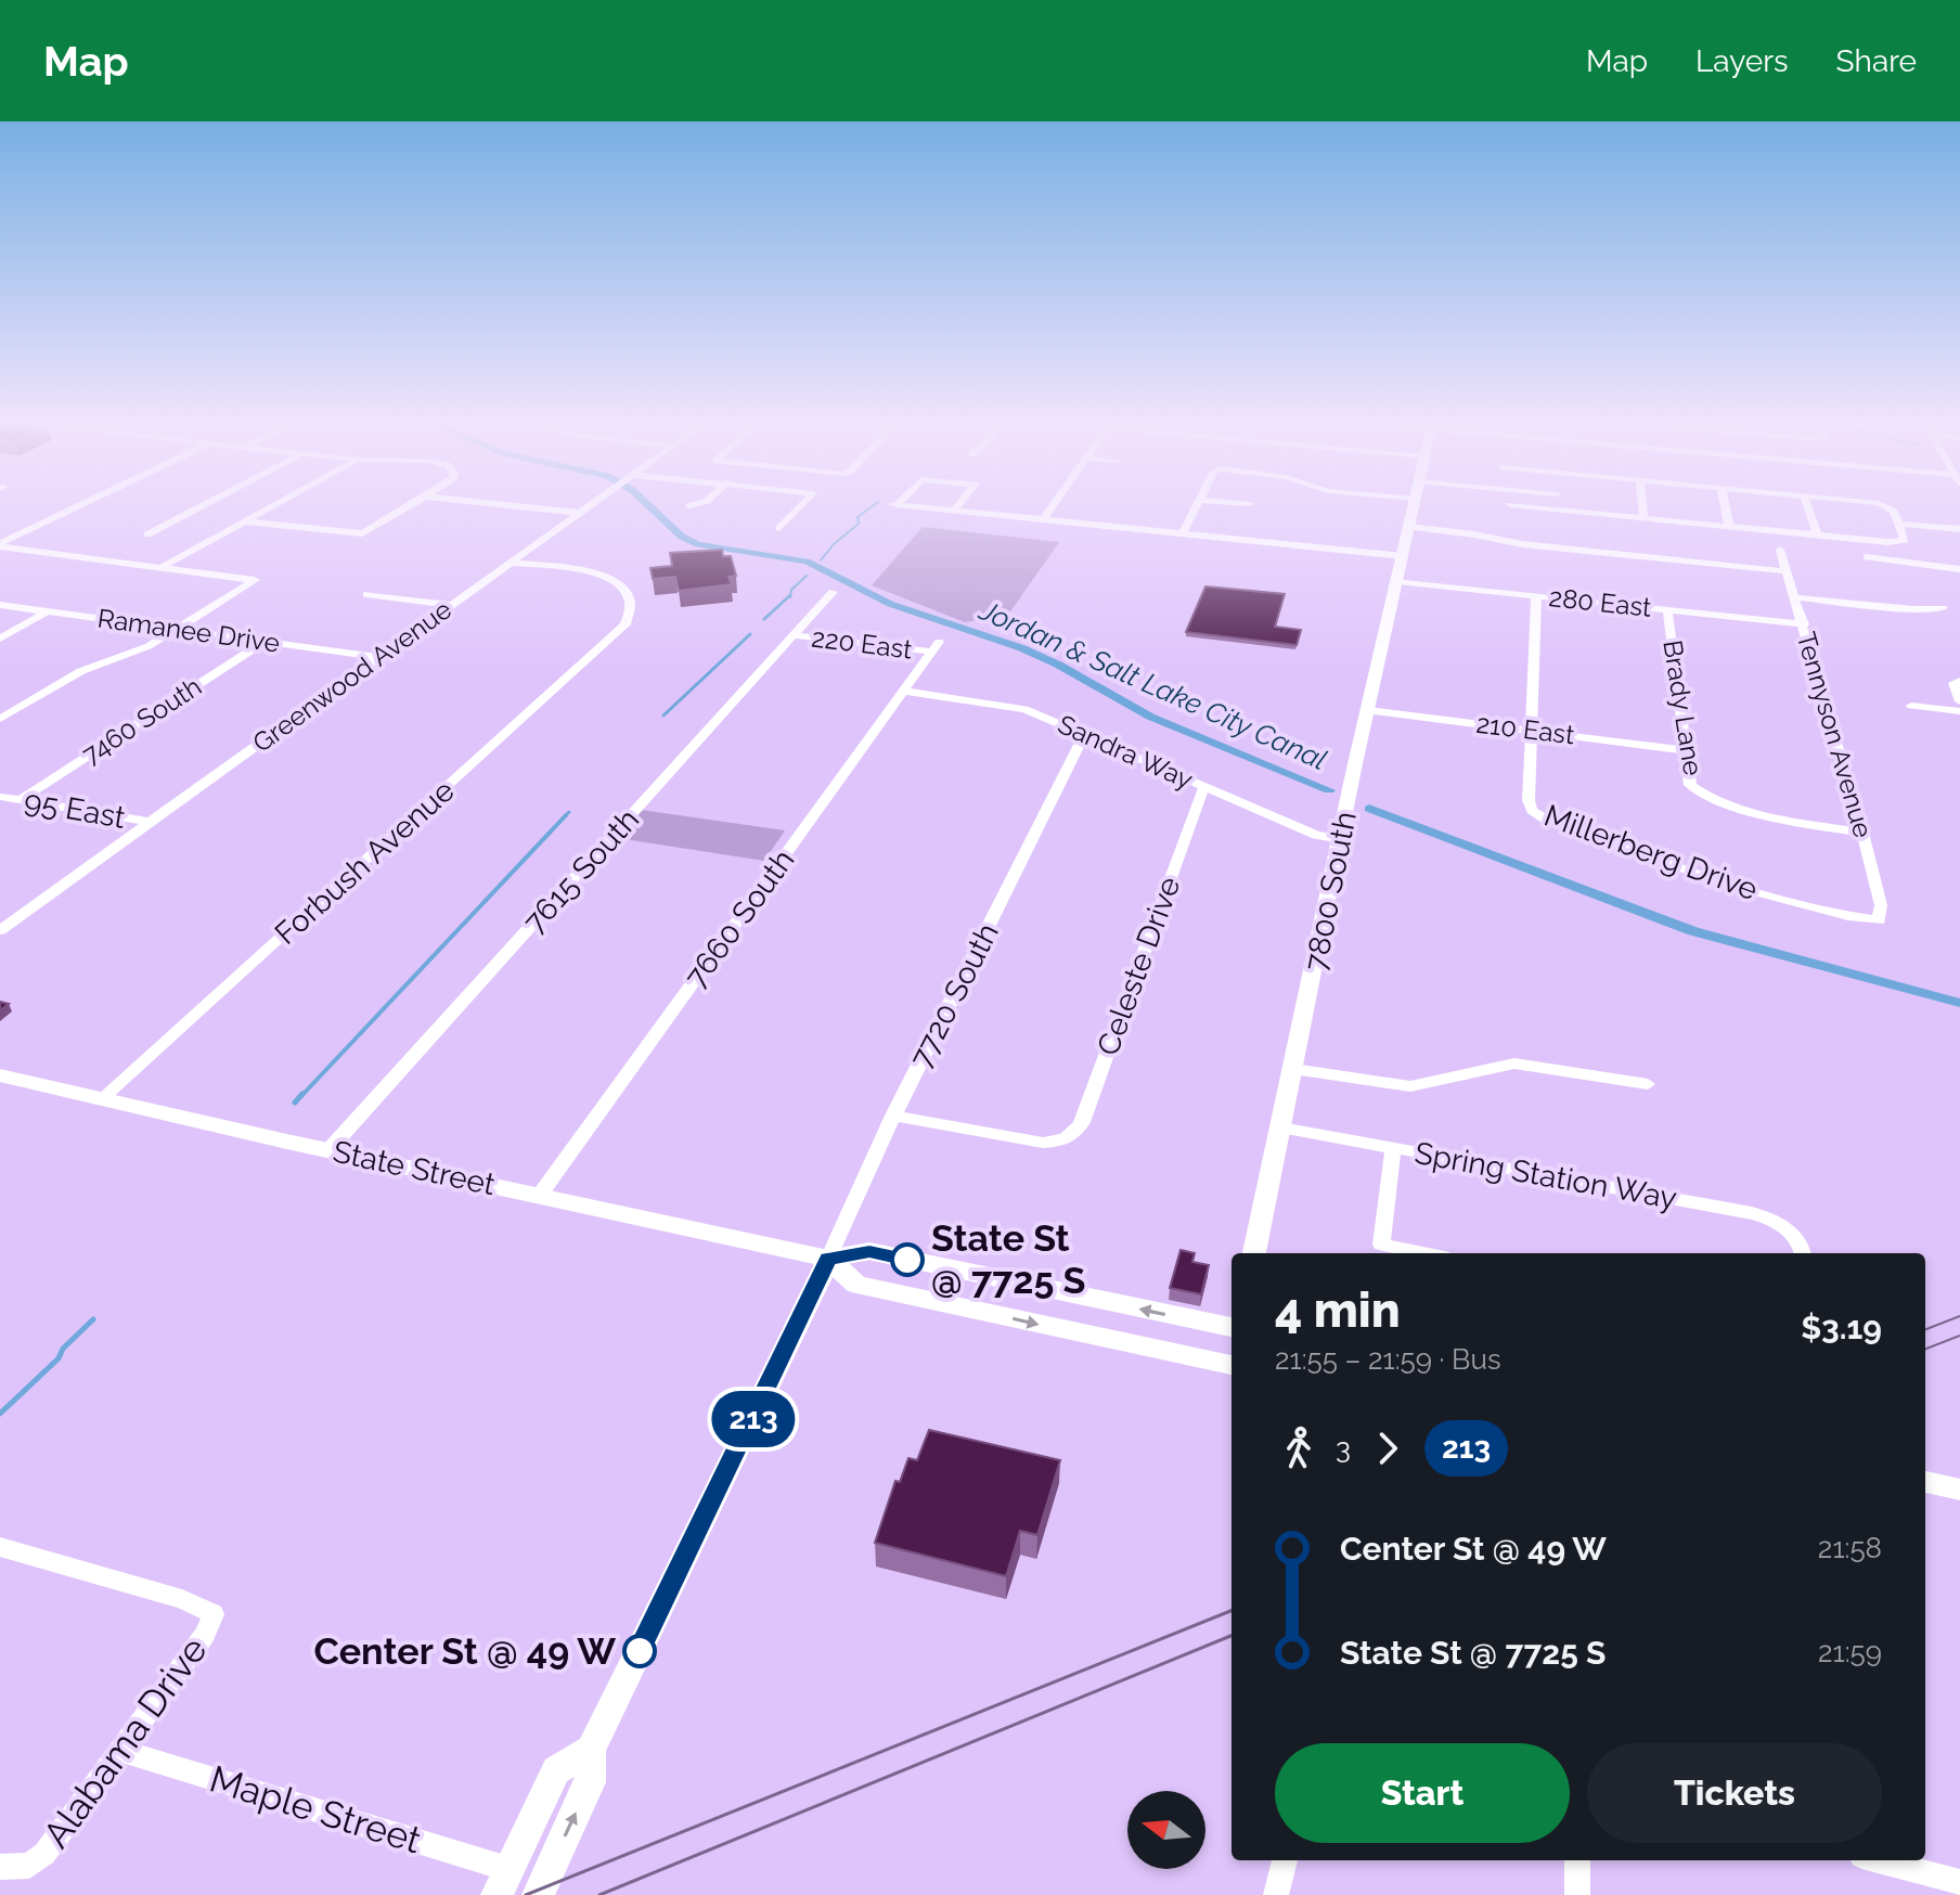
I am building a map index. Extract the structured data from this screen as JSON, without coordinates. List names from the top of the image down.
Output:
{
  "streets": {
    "main road": ["7800 South", "State Street"],
    "street": [
      "280 East",
      "Ramanee Drive",
      "220 East",
      "Greenwood Avenue",
      "Brady Lane",
      "7460 South",
      "210 East",
      "Tennyson Avenue",
      "Sandra Way",
      "95 East",
      "Millerberg Drive",
      "Forbush Avenue",
      "7615 South",
      "7660 South",
      "Celeste Drive",
      "7720 South",
      "Spring Station Way",
      "Alabama Drive",
      "Maple Street"
    ]
  },
  "crossings": [
    ["280 East", "Brady Lane"],
    ["280 East", "Tennyson Avenue"],
    ["280 East", "Millerberg Drive"],
    ["280 East", "7800 South"],
    ["Ramanee Drive", "Greenwood Avenue"],
    ["Ramanee Drive", "7460 South"],
    ["220 East", "7615 South"],
    ["220 East", "7660 South"],
    ["Greenwood Avenue", "95 East"],
    ["Greenwood Avenue", "Forbush Avenue"],
    ["Brady Lane", "210 East"],
    ["Brady Lane", "Tennyson Avenue"],
    ["7460 South", "95 East"],
    ["210 East", "Millerberg Drive"],
    ["210 East", "7800 South"],
    ["Tennyson Avenue", "Millerberg Drive"],
    ["Sandra Way", "7800 South"],
    ["Sandra Way", "7660 South"],
    ["Sandra Way", "Celeste Drive"],
    ["Sandra Way", "7720 South"],
    ["Forbush Avenue", "State Street"],
    ["7615 South", "State Street"],
    ["7800 South", "Spring Station Way"],
    ["7660 South", "State Street"],
    ["Celeste Drive", "7720 South"],
    ["7720 South", "State Street"],
    ["Alabama Drive", "Maple Street"]
  ],
  "water": ["Jordan & Salt Lake City Canal"],
  "places": ["State St @ 7725 S", "Center St @ 49 W"],
  "lines": ["bus line 213"],
  "north": "left",
  "page": {
    "header": "Map",
    "nav": ["Map", "Layers", "Share"],
    "on_map": "213",
    "heading": ["4 min", "21:55 – 21:59 · Bus", "$3.19"],
    "legs": ["3", "213"],
    "list": [
      {
        "name": "Center St @ 49 W",
        "value": "21:58"
      },
      {
        "name": "State St @ 7725 S",
        "value": "21:59"
      }
    ],
    "buttons": ["Start", "Tickets"]
  }
}
